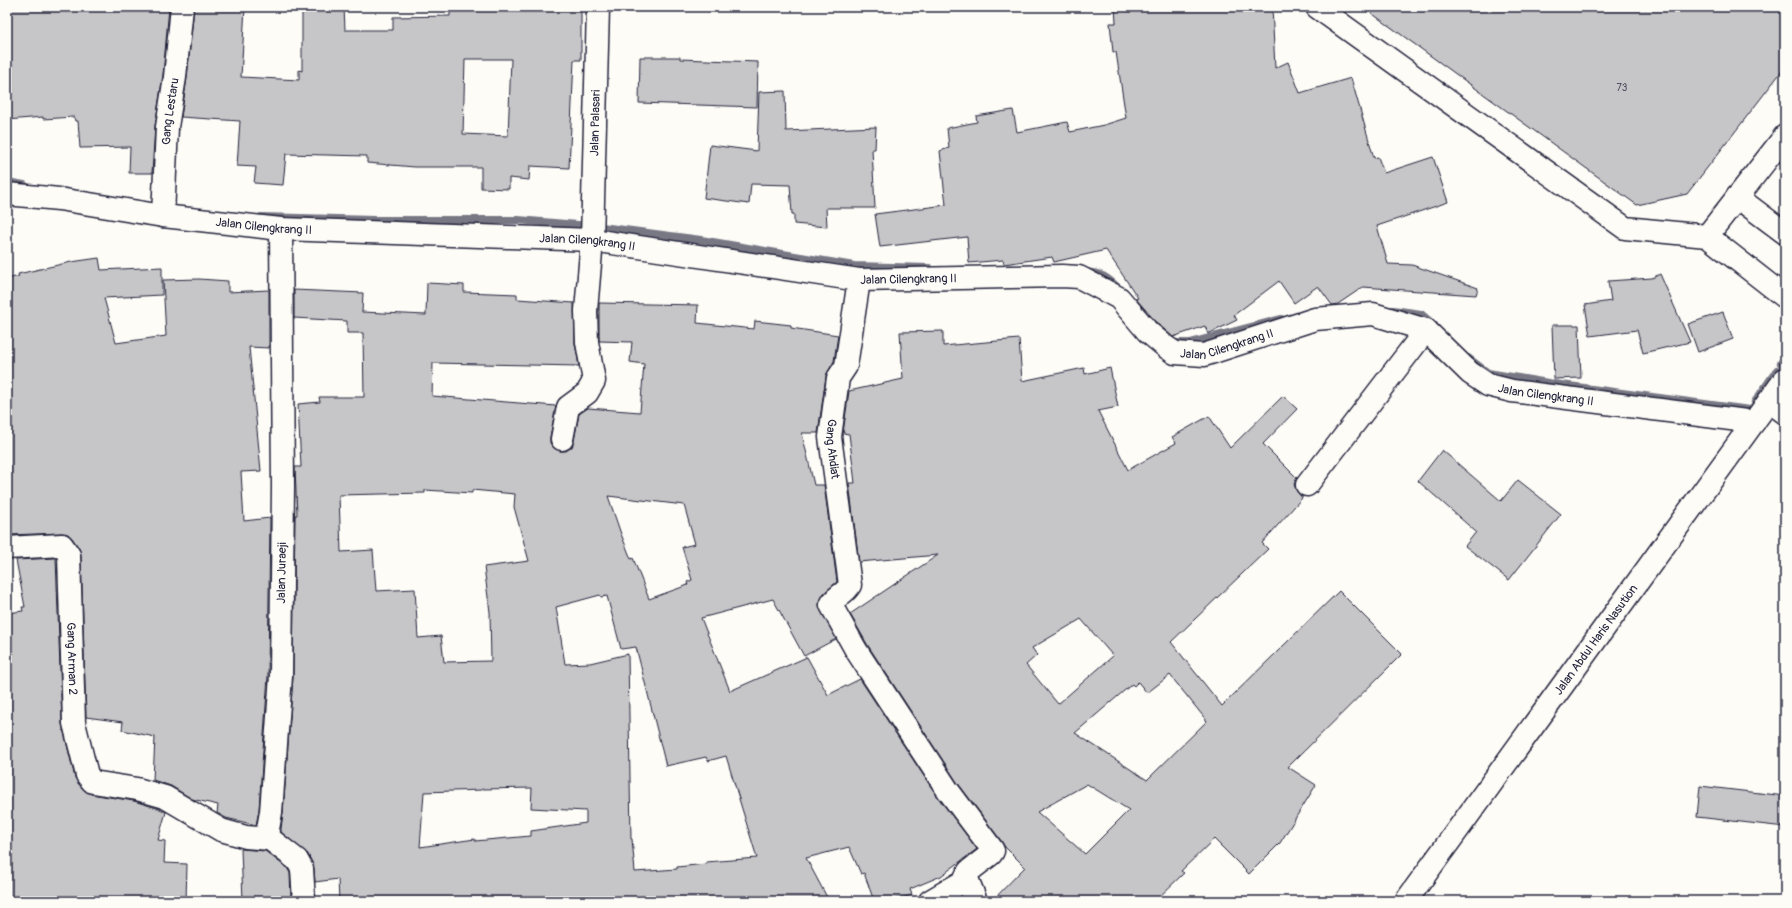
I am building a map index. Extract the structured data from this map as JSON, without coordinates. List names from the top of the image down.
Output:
{
  "streets": {
    "main road": [
      "Gang Lestaru",
      "Jalan Palasari",
      "Jalan Cilengkrang II",
      "Gang Ahdiat",
      "Jalan Juraeji",
      "Jalan Abdul Haris Nasution",
      "Gang Arman 2"
    ]
  },
  "crossings": [
    ["Gang Lestaru", "Jalan Cilengkrang II"],
    ["Jalan Palasari", "Jalan Cilengkrang II"],
    ["Jalan Cilengkrang II", "Gang Ahdiat"],
    ["Jalan Cilengkrang II", "Jalan Juraeji"],
    ["Jalan Cilengkrang II", "Jalan Abdul Haris Nasution"],
    ["Jalan Juraeji", "Gang Arman 2"]
  ],
  "house_numbers": ["73"]
}
